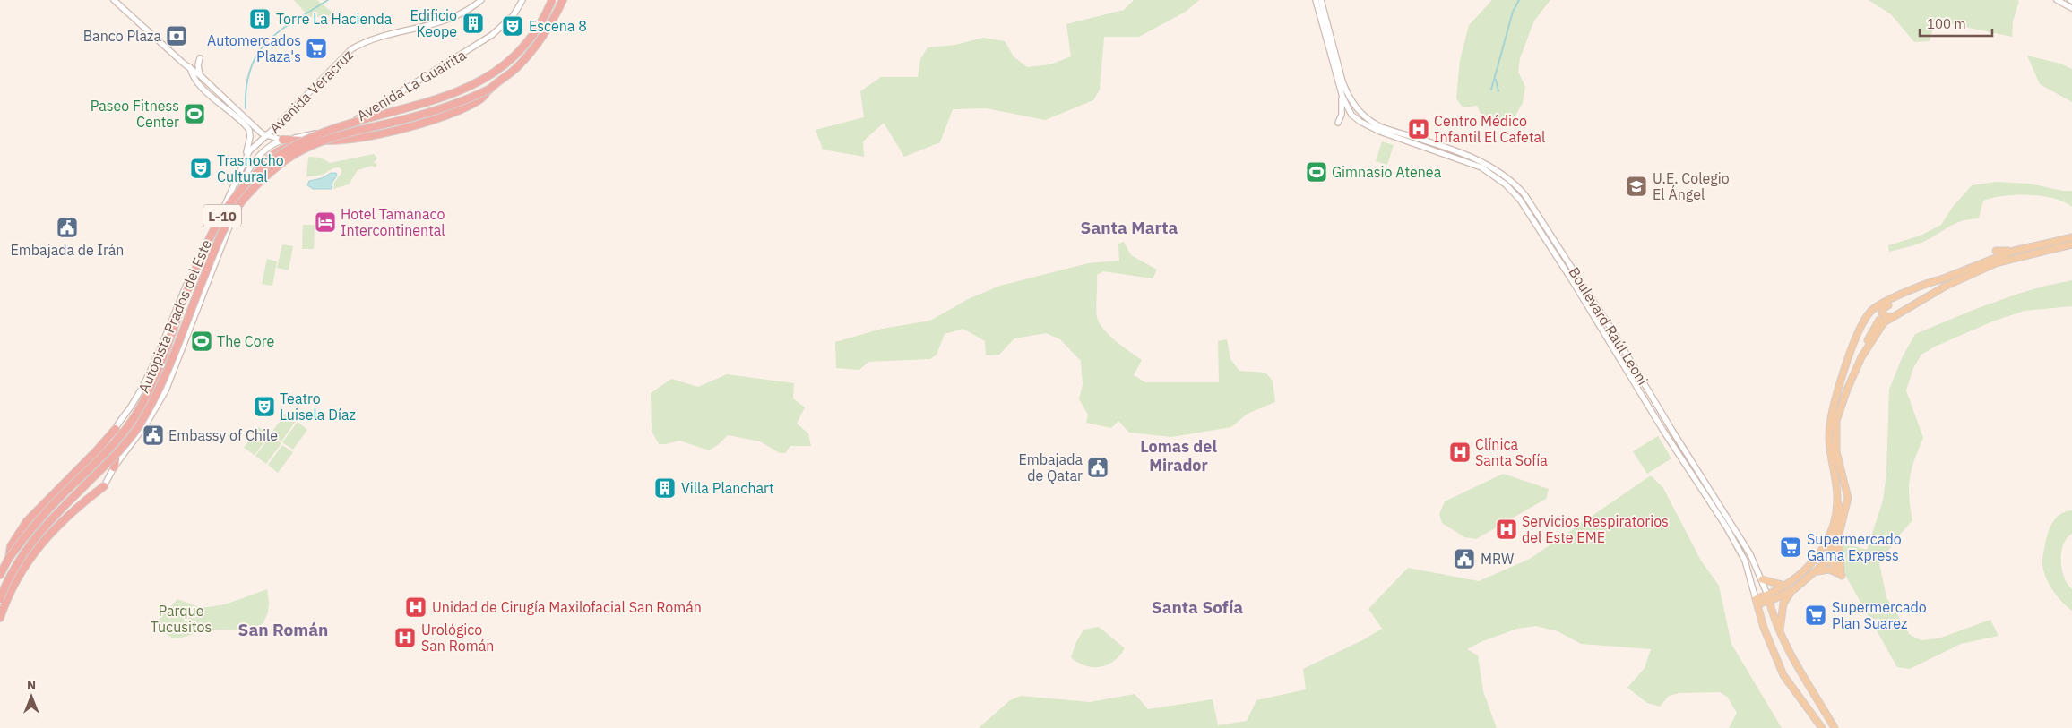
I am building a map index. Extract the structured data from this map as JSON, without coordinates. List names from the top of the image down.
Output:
{
  "streets": {
    "highway": ["L-10", "Autopista Prados del Este"],
    "main road": ["Boulevard Raúl Leoni"],
    "street": ["Avenida La Guairita", "Avenida Veracruz"]
  },
  "crossings": [
    ["Avenida La Guairita", "L-10"],
    ["Avenida Veracruz", "L-10"],
    ["L-10", "Autopista Prados del Este"]
  ],
  "districts": [
    "Santa Marta",
    "Lomas del Mirador",
    "Santa Sofía",
    "San Román"
  ],
  "parks": ["Parque Tucusitos"],
  "places": {
    "building": ["Torre La Hacienda", "Edificio Keope", "Villa Planchart"],
    "theatre": ["Escena 8", "Trasnocho Cultural", "Teatro Luisela Díaz"],
    "bank": ["Banco Plaza"],
    "supermarket": ["Automercados Plaza's", "Supermercado Gama Express", "Supermercado Plan Suarez"],
    "sports": ["Paseo Fitness Center", "Gimnasio Atenea", "The Core"],
    "hospital": [
      "Centro Médico Infantil El Cafetal",
      "Clínica Santa Sofía",
      "Servicios Respiratorios del Este EME",
      "Unidad de Cirugía Maxilofacial San Román",
      "Urológico San Román"
    ],
    "school or university": ["U.E. Colegio El Ángel"],
    "hotel": ["Hotel Tamanaco Intercontinental"],
    "public building": [
      "Embajada de Irán",
      "Embassy of Chile",
      "Embajada de Qatar",
      "MRW"
    ]
  },
  "scale_bar": "100 m",
  "north": "top"
}
